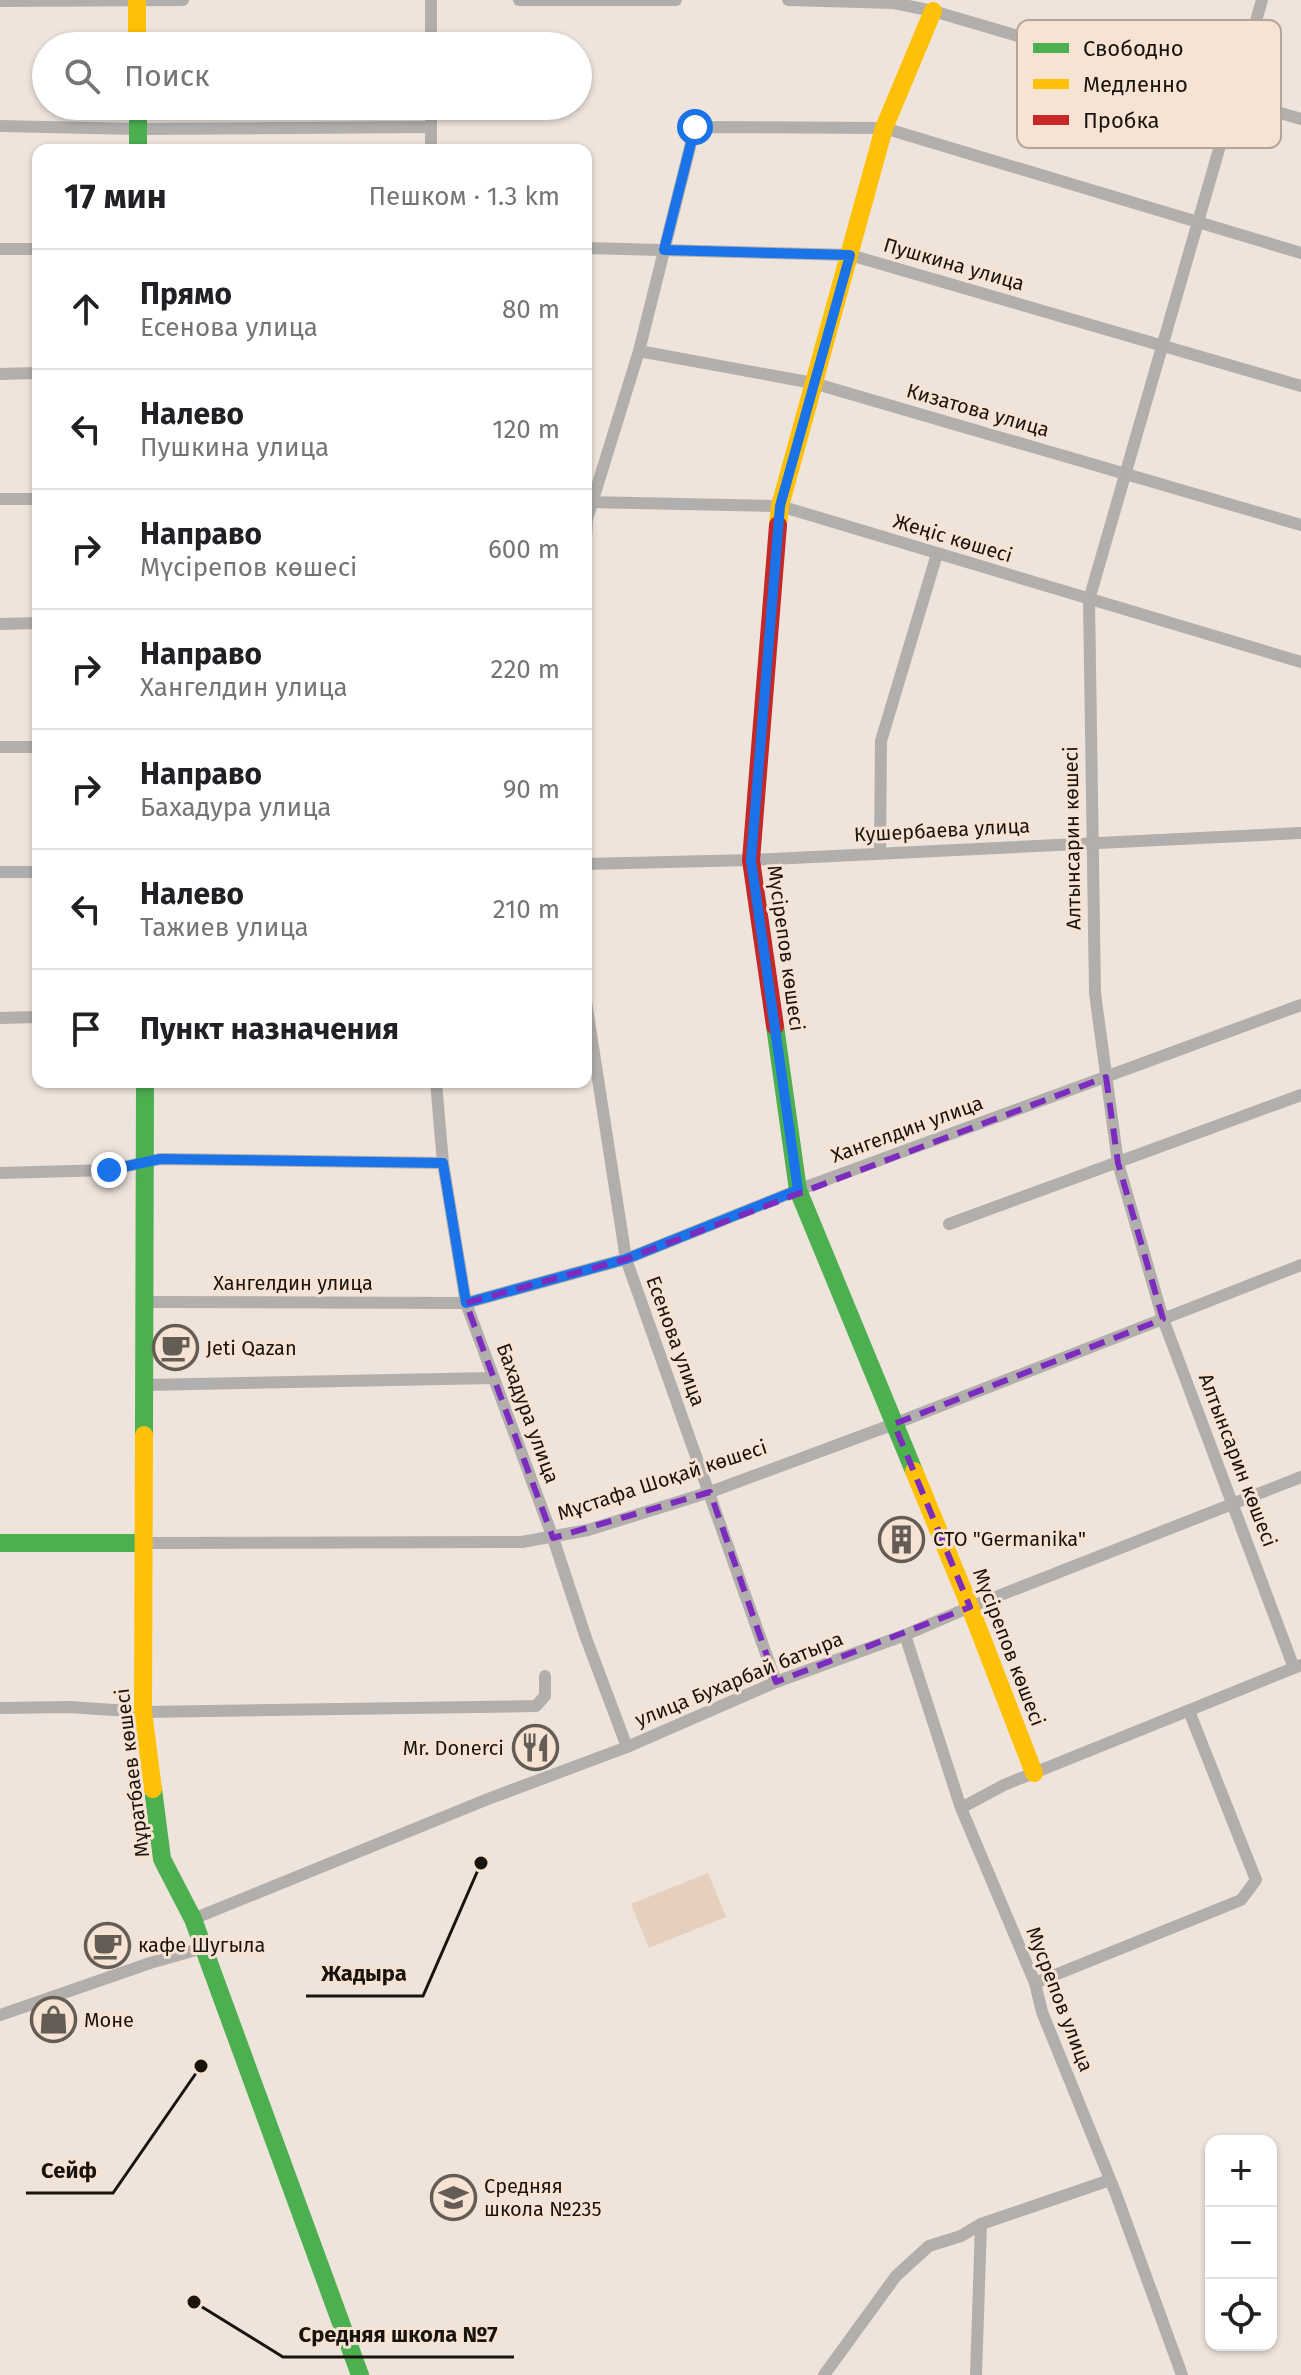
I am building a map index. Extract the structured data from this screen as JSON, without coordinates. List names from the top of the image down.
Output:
{
  "streets": {
    "street": [
      "Пушкина улица",
      "Кизатова улица",
      "Жеңіс көшесі",
      "Кушербаева улица",
      "Алтынсарин көшесі",
      "Мүсірепов көшесі",
      "Хангелдин улица",
      "Есенова улица",
      "Бахадура улица",
      "Мұстафа Шоқай көшесі",
      "улица Бухарбай батыра",
      "Мұратбаев көшесі",
      "Мусрепов улица"
    ]
  },
  "crossings": [
    ["Пушкина улица", "Алтынсарин көшесі"],
    ["Пушкина улица", "Мүсірепов көшесі"],
    ["Кизатова улица", "Алтынсарин көшесі"],
    ["Кизатова улица", "Мүсірепов көшесі"],
    ["Жеңіс көшесі", "Алтынсарин көшесі"],
    ["Жеңіс көшесі", "Мүсірепов көшесі"],
    ["Кушербаева улица", "Алтынсарин көшесі"],
    ["Кушербаева улица", "Мүсірепов көшесі"],
    ["Алтынсарин көшесі", "Хангелдин улица"],
    ["Алтынсарин көшесі", "Мұстафа Шоқай көшесі"],
    ["Алтынсарин көшесі", "улица Бухарбай батыра"],
    ["Мүсірепов көшесі", "Хангелдин улица"],
    ["Мүсірепов көшесі", "Мұстафа Шоқай көшесі"],
    ["Мүсірепов көшесі", "улица Бухарбай батыра"],
    ["Хангелдин улица", "Есенова улица"],
    ["Хангелдин улица", "Бахадура улица"],
    ["Хангелдин улица", "Мұратбаев көшесі"],
    ["Есенова улица", "Мұстафа Шоқай көшесі"],
    ["Есенова улица", "улица Бухарбай батыра"],
    ["Бахадура улица", "Мұстафа Шоқай көшесі"],
    ["Бахадура улица", "улица Бухарбай батыра"],
    ["Мұстафа Шоқай көшесі", "Мұратбаев көшесі"],
    ["улица Бухарбай батыра", "Мұратбаев көшесі"],
    ["улица Бухарбай батыра", "Мусрепов улица"]
  ],
  "places": {
    "cafe": ["Jeti Qazan", "кафе Шугыла"],
    "building": ["СТО \"Germanika\""],
    "restaurant": ["Mr. Donerci"],
    "other": ["Жадыра", "Сейф", "Средняя школа №7"],
    "shop": ["Моне"],
    "school or university": ["Средняя школа №235"]
  },
  "legend": ["Свободно", "Медленно", "Пробка"],
  "page": {
    "search": "Поиск",
    "heading": ["17 мин", "Пешком · 1.3 km"],
    "list": [
      ["Прямо", "Есенова улица", "80 m"],
      ["Налево", "Пушкина улица", "120 m"],
      ["Направо", "Мүсірепов көшесі", "600 m"],
      ["Направо", "Хангелдин улица", "220 m"],
      ["Направо", "Бахадура улица", "90 m"],
      ["Налево", "Тажиев улица", "210 m"],
      "Пункт назначения"
    ],
    "map_buttons": ["+", "−"]
  }
}
